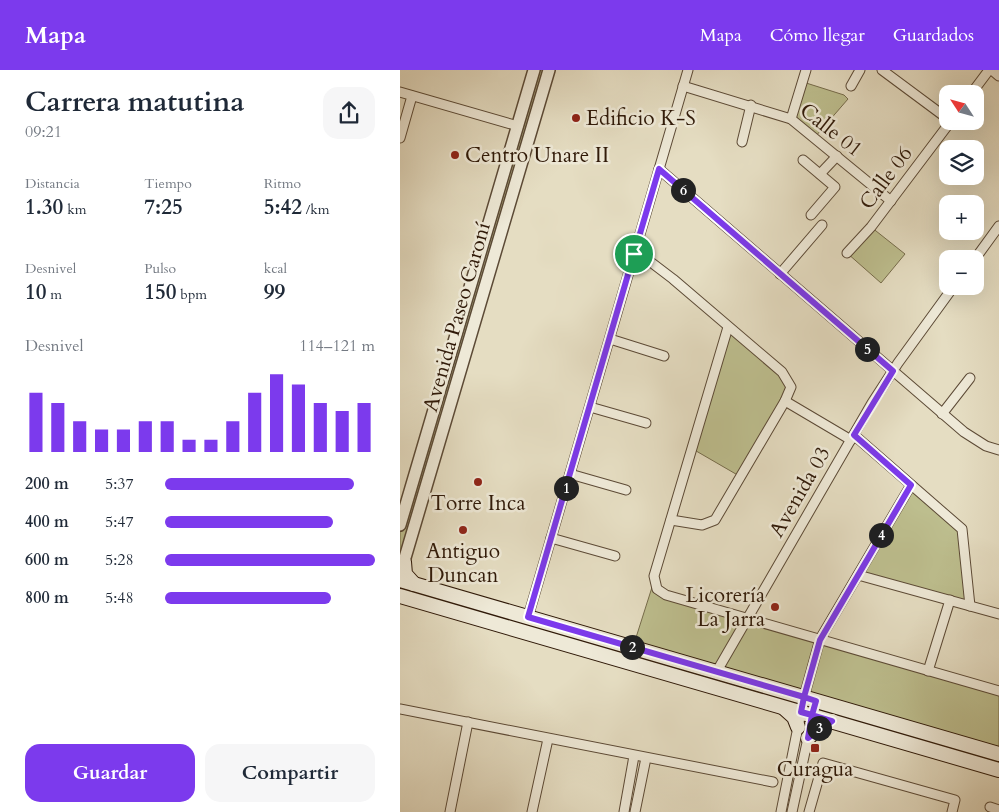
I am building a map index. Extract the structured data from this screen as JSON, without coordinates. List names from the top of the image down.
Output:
{
  "streets": {
    "street": [
      "Calle 01",
      "Calle 06",
      "Avenida Paseo Caroní",
      "Avenida 03"
    ]
  },
  "crossings": [
    ["Calle 01", "Calle 06"]
  ],
  "places": {
    "other": [
      "Edificio K-S",
      "Centro Unare II",
      "Torre Inca",
      "Antiguo Duncan",
      "Licorería La Jarra"
    ],
    "transit": ["Curagua"]
  },
  "north": "top left",
  "page": {
    "header": "Mapa",
    "nav": ["Mapa", "Cómo llegar", "Guardados"],
    "heading": ["Carrera matutina", "09:21"],
    "map_buttons": ["+", "−"],
    "stats": [
      ["Distancia", "1.30 km"],
      ["Tiempo", "7:25"],
      ["Ritmo", "5:42 /km"],
      ["Desnivel", "10 m"],
      ["Pulso", "150 bpm"],
      ["kcal", "99"]
    ],
    "pins": [
      "6",
      "5",
      "1",
      "4",
      "2",
      "3"
    ],
    "chart": ["Desnivel", "114–121 m"],
    "list": [
      {
        "name": "200 m",
        "note": "5:37"
      },
      {
        "name": "400 m",
        "note": "5:47"
      },
      {
        "name": "600 m",
        "note": "5:28"
      },
      {
        "name": "800 m",
        "note": "5:48"
      }
    ],
    "buttons": ["Guardar", "Compartir"]
  }
}
